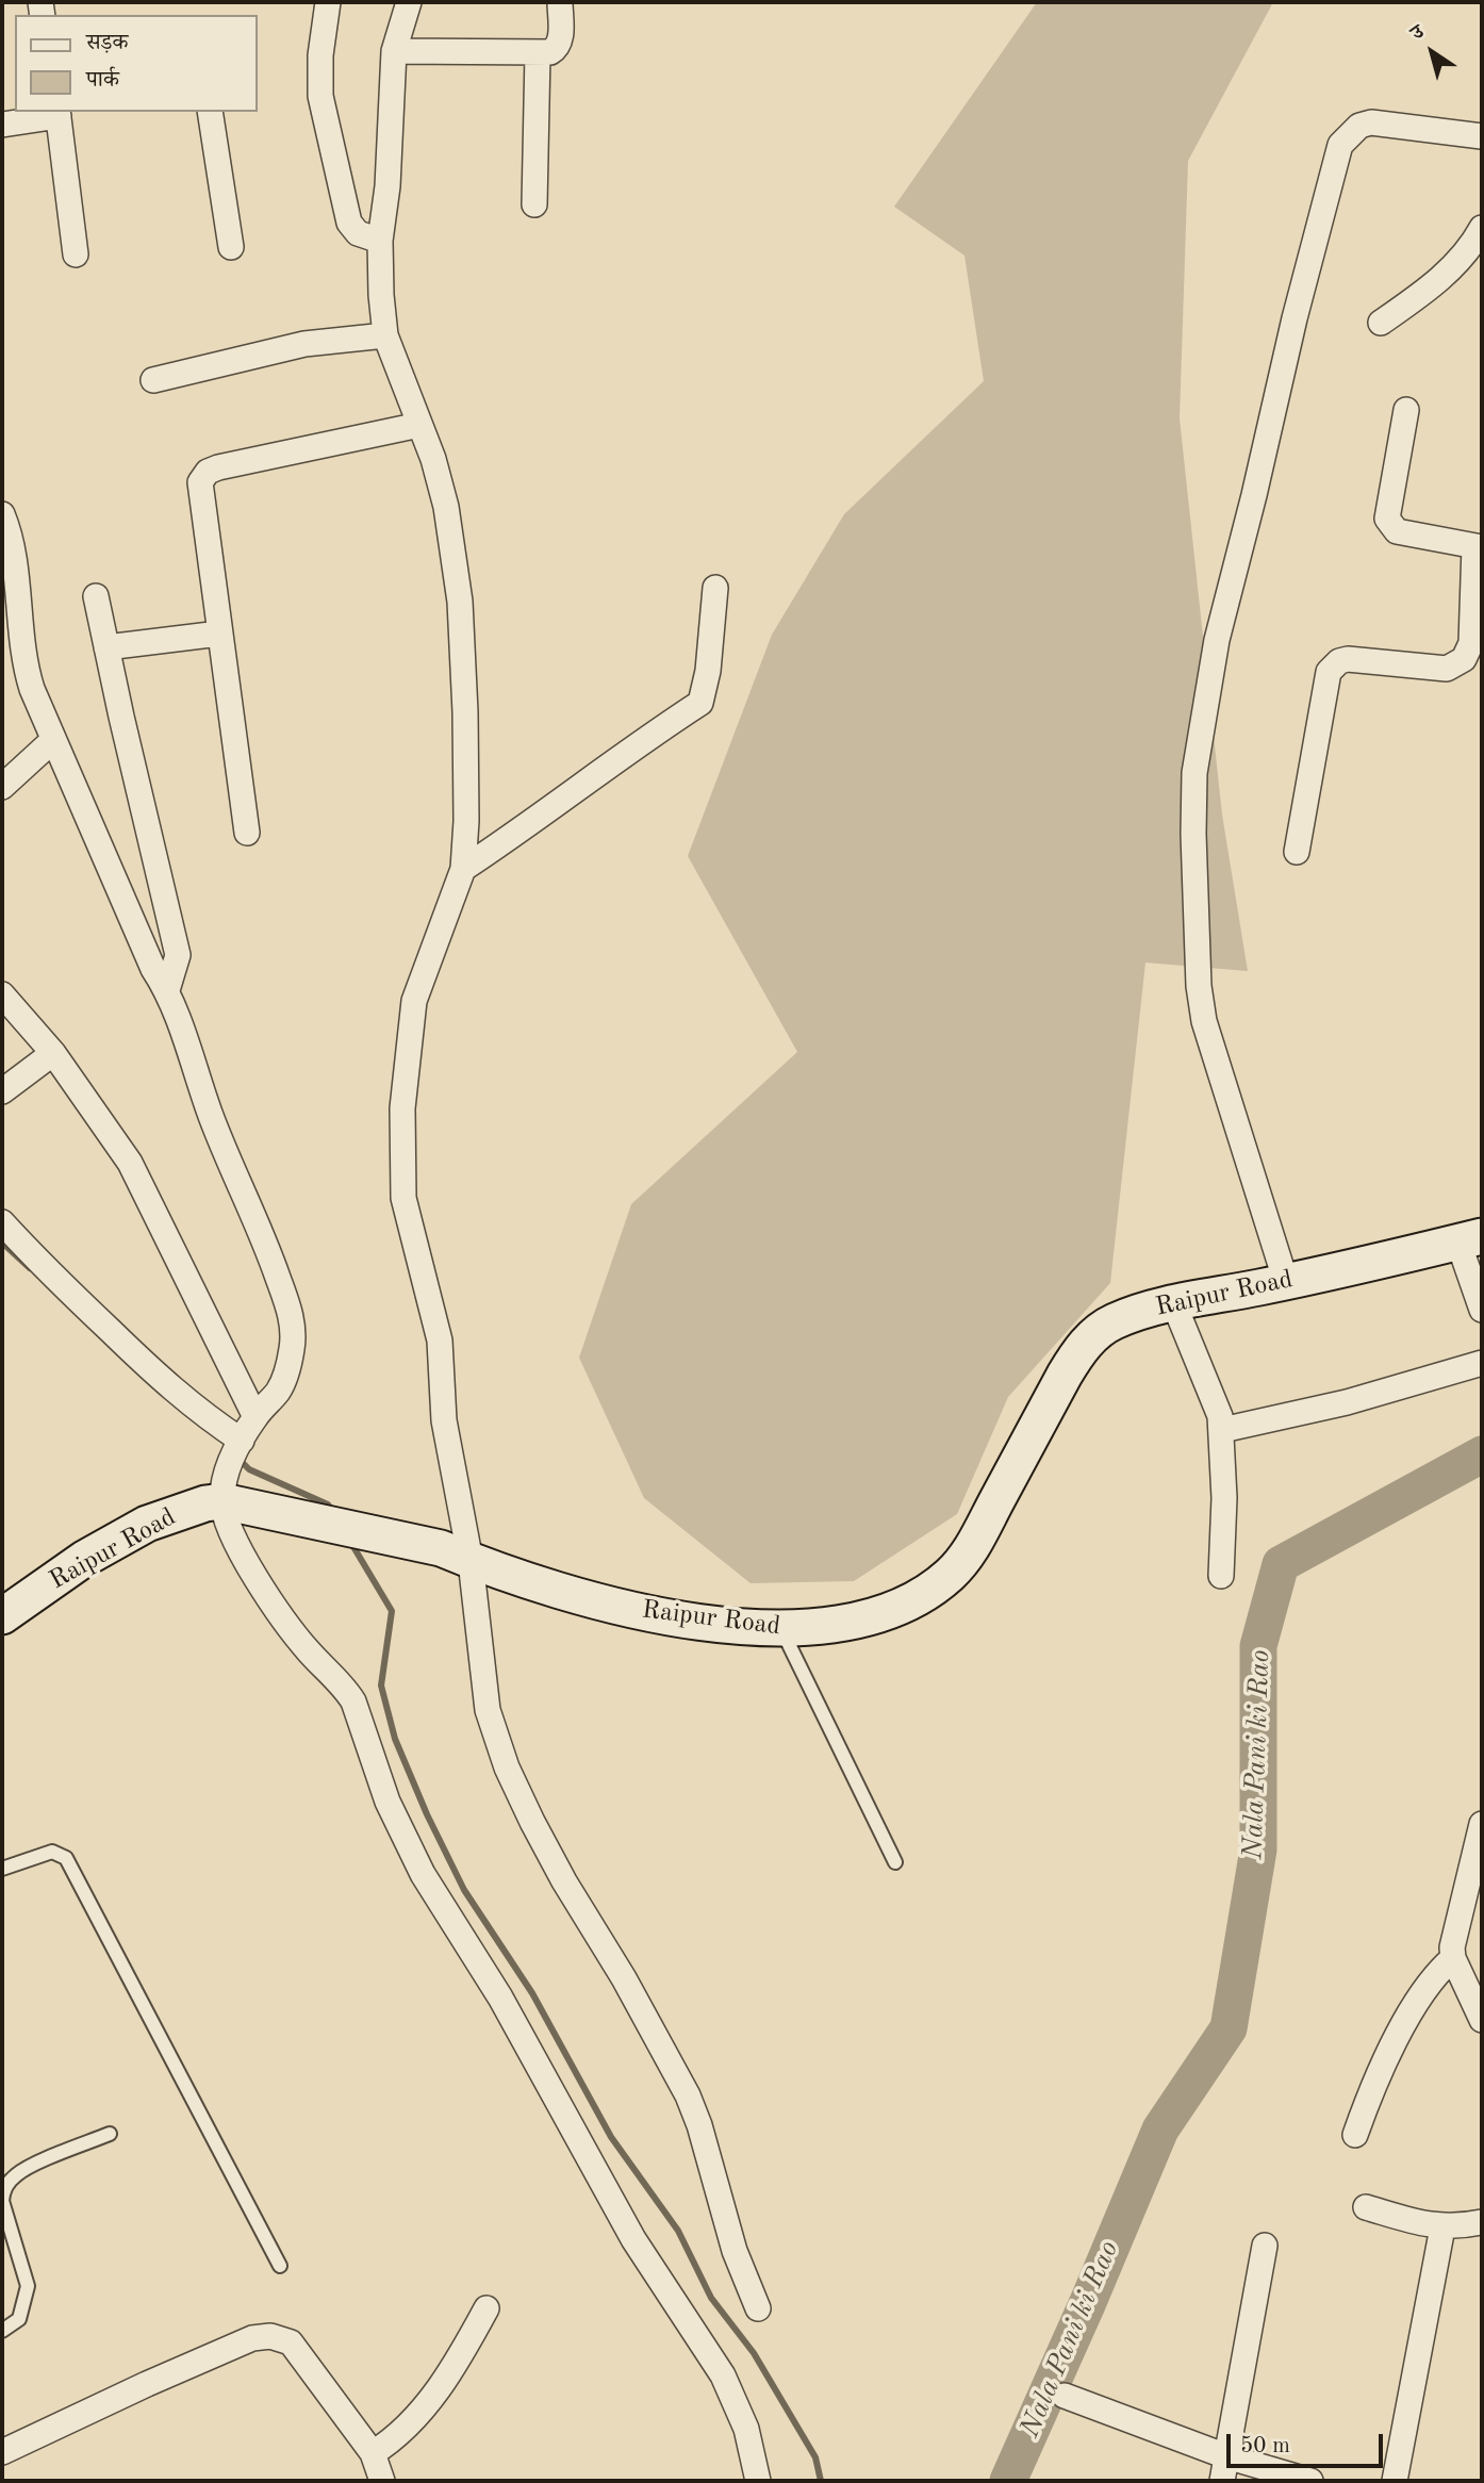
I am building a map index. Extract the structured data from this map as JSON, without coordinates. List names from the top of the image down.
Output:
{
  "streets": {
    "main road": ["Raipur Road"]
  },
  "water": ["Nala Pani ki Rao"],
  "legend": ["सड़क", "पार्क"],
  "scale_bar": "50 m",
  "north": "top left"
}
